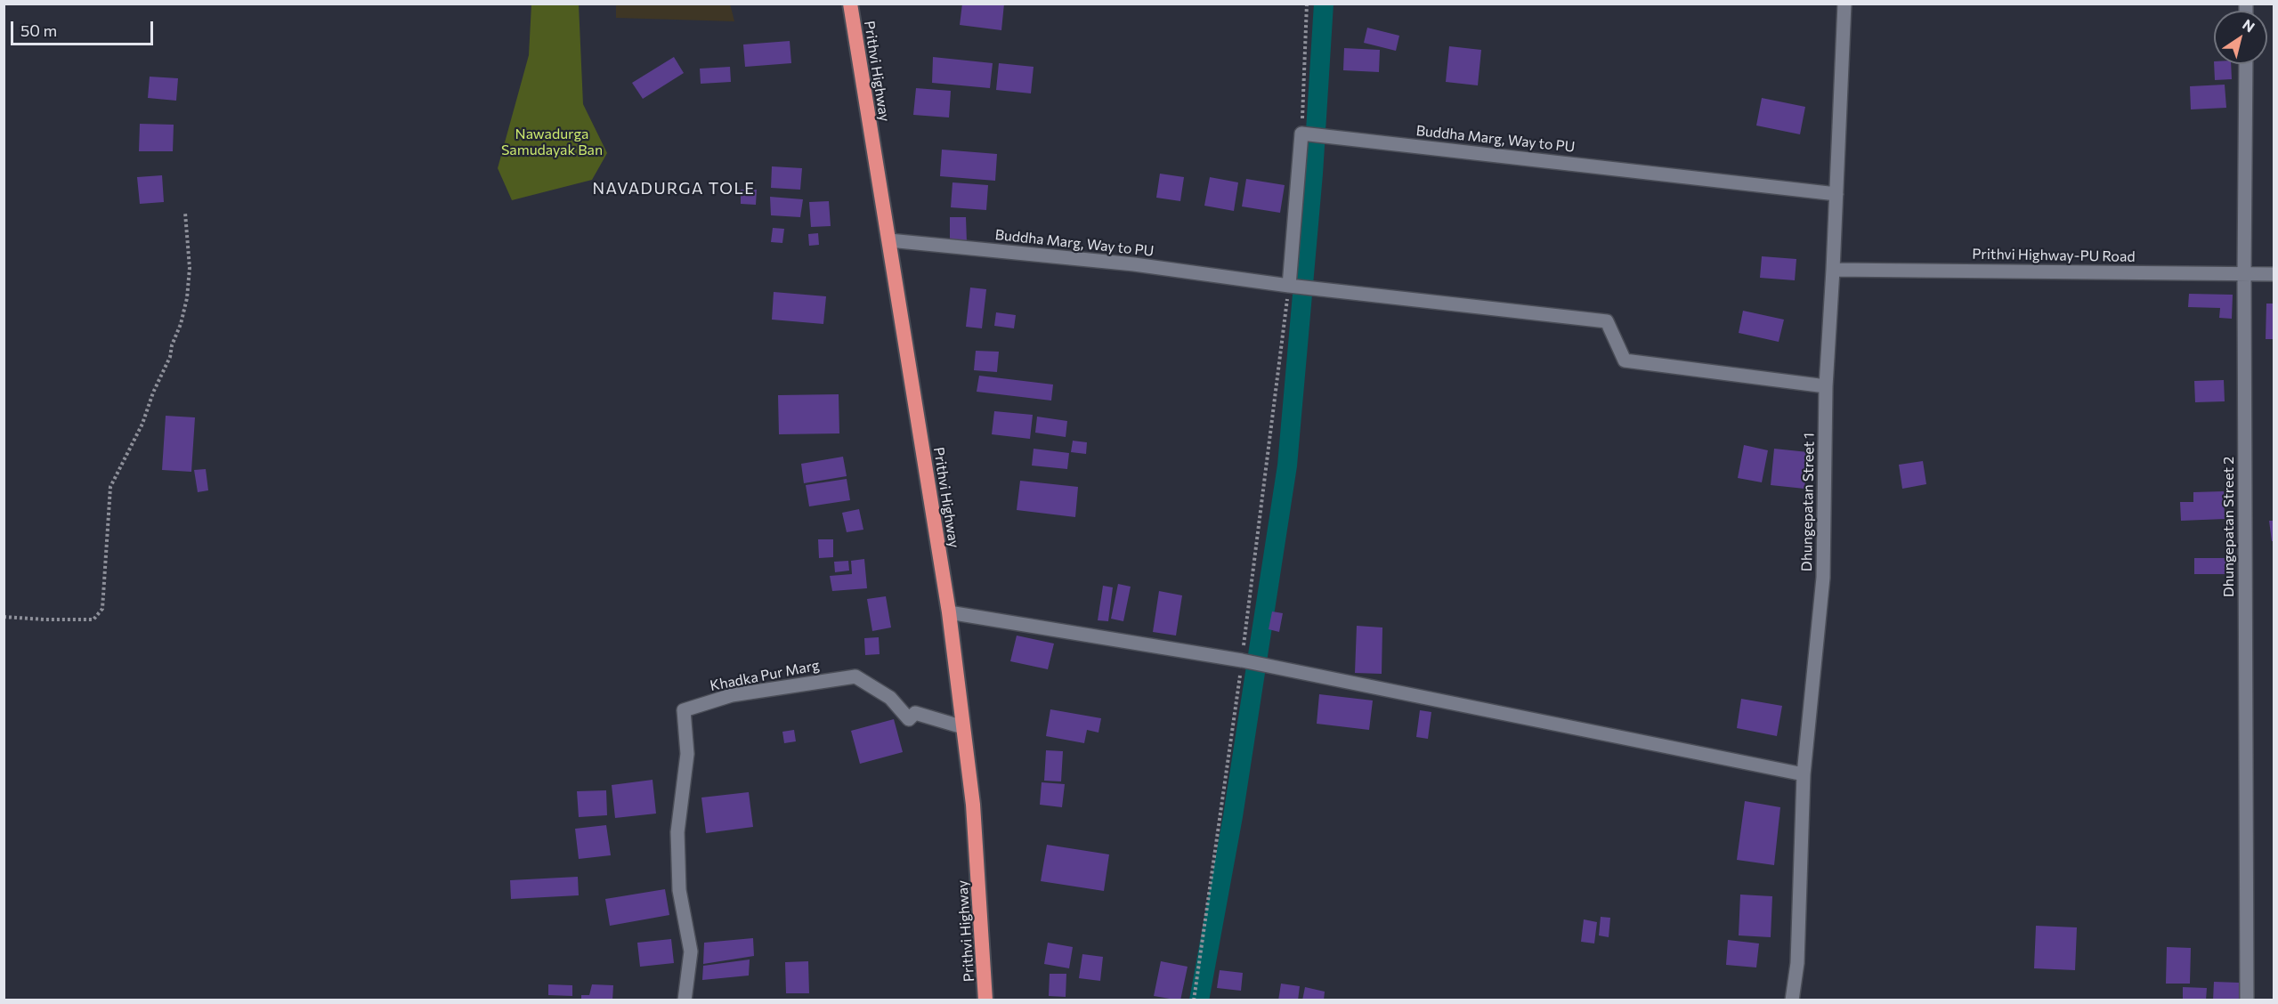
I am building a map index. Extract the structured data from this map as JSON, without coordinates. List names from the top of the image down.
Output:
{
  "streets": {
    "highway": ["Prithvi Highway"],
    "street": [
      "Buddha Marg, Way to PU",
      "Prithvi Highway-PU Road",
      "Dhungepatan Street 1",
      "Dhungepatan Street 2",
      "Khadka Pur Marg"
    ]
  },
  "crossings": [
    ["Prithvi Highway", "Buddha Marg, Way to PU"],
    ["Prithvi Highway", "Khadka Pur Marg"],
    ["Buddha Marg, Way to PU", "Dhungepatan Street 1"],
    ["Prithvi Highway-PU Road", "Dhungepatan Street 1"],
    ["Prithvi Highway-PU Road", "Dhungepatan Street 2"]
  ],
  "districts": ["NAVADURGA TOLE"],
  "parks": ["Nawadurga Samudayak Ban"],
  "scale_bar": "50 m",
  "north": "top right"
}
